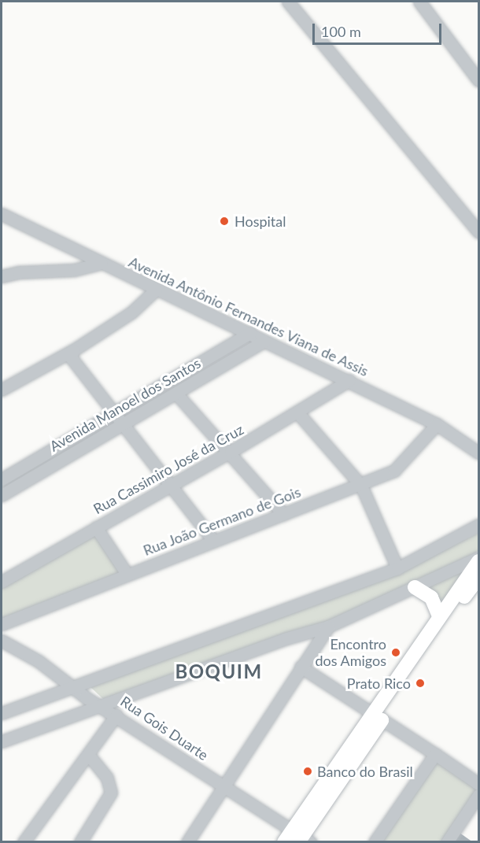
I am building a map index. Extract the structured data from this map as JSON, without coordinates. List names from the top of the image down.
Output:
{
  "streets": {
    "street": [
      "Avenida Antônio Fernandes Viana de Assis",
      "Avenida Manoel dos Santos",
      "Rua Cassimiro José da Cruz",
      "Rua João Germano de Gois",
      "Rua Gois Duarte"
    ]
  },
  "crossings": [
    ["Avenida Antônio Fernandes Viana de Assis", "Avenida Manoel dos Santos"],
    ["Avenida Antônio Fernandes Viana de Assis", "Rua Cassimiro José da Cruz"],
    ["Avenida Antônio Fernandes Viana de Assis", "Rua João Germano de Gois"]
  ],
  "districts": ["BOQUIM"],
  "places": [
    "Hospital",
    "Encontro dos Amigos",
    "Prato Rico",
    "Banco do Brasil"
  ],
  "scale_bar": "100 m"
}
